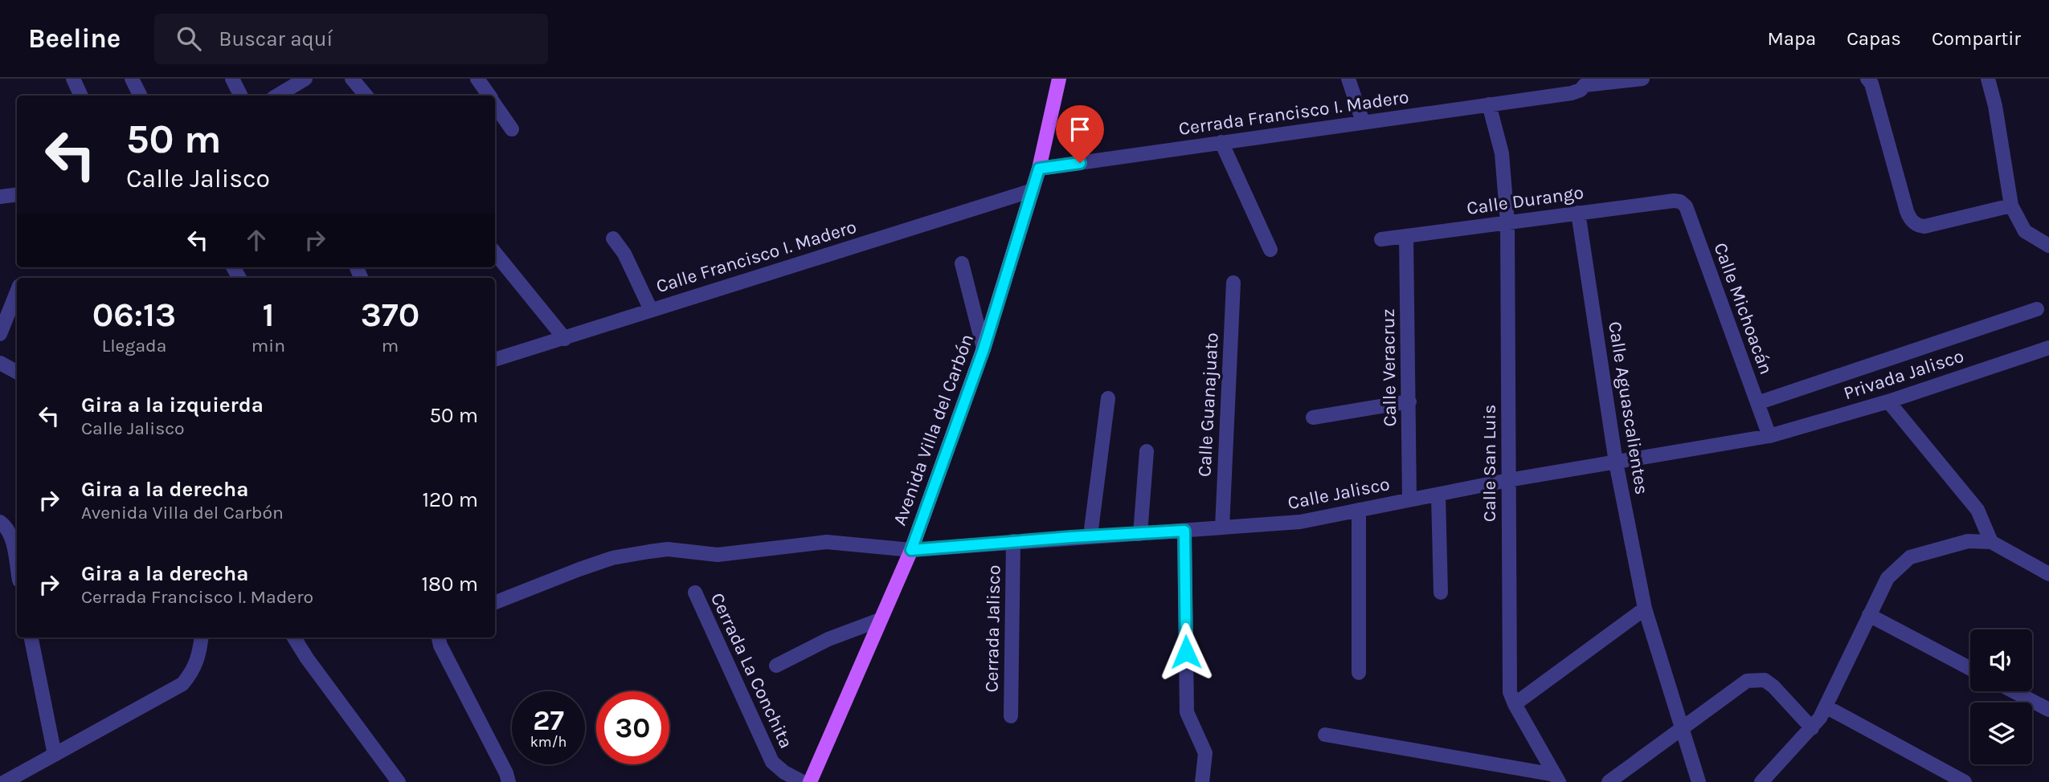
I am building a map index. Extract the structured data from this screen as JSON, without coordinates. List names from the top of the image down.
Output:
{
  "streets": {
    "main road": ["Avenida Villa del Carbón"],
    "street": [
      "Cerrada Francisco I. Madero",
      "Calle Durango",
      "Calle Francisco I. Madero",
      "Calle Michoacán",
      "Calle Veracruz",
      "Privada Jalisco",
      "Calle Guanajuato",
      "Calle Aguascalientes",
      "Calle San Luis",
      "Calle Jalisco",
      "Cerrada Jalisco",
      "Cerrada La Conchita"
    ]
  },
  "crossings": [
    ["Cerrada Francisco I. Madero", "Avenida Villa del Carbón"],
    ["Cerrada Francisco I. Madero", "Calle San Luis"],
    ["Calle Durango", "Calle Michoacán"],
    ["Calle Durango", "Calle Veracruz"],
    ["Calle Durango", "Calle Aguascalientes"],
    ["Calle Durango", "Calle San Luis"],
    ["Calle Francisco I. Madero", "Avenida Villa del Carbón"],
    ["Calle Michoacán", "Privada Jalisco"],
    ["Calle Michoacán", "Calle Jalisco"],
    ["Calle Veracruz", "Calle Jalisco"],
    ["Privada Jalisco", "Calle Jalisco"],
    ["Calle Guanajuato", "Calle Jalisco"],
    ["Calle Aguascalientes", "Calle Jalisco"],
    ["Avenida Villa del Carbón", "Calle Jalisco"],
    ["Calle San Luis", "Calle Jalisco"],
    ["Calle Jalisco", "Cerrada Jalisco"]
  ],
  "page": {
    "header": "Beeline",
    "search": "Buscar aquí",
    "nav": ["Mapa", "Capas", "Compartir"],
    "turn": ["50 m", "Calle Jalisco"],
    "eta": [
      "06:13",
      "Llegada",
      "1",
      "min",
      "370",
      "m"
    ],
    "list": [
      {
        "name": "Gira a la izquierda",
        "note": "Calle Jalisco",
        "value": "50 m"
      },
      {
        "name": "Gira a la derecha",
        "note": "Avenida Villa del Carbón",
        "value": "120 m"
      },
      {
        "name": "Gira a la derecha",
        "note": "Cerrada Francisco I. Madero",
        "value": "180 m"
      }
    ],
    "speed": "27 km/h",
    "limit": "30"
  }
}
